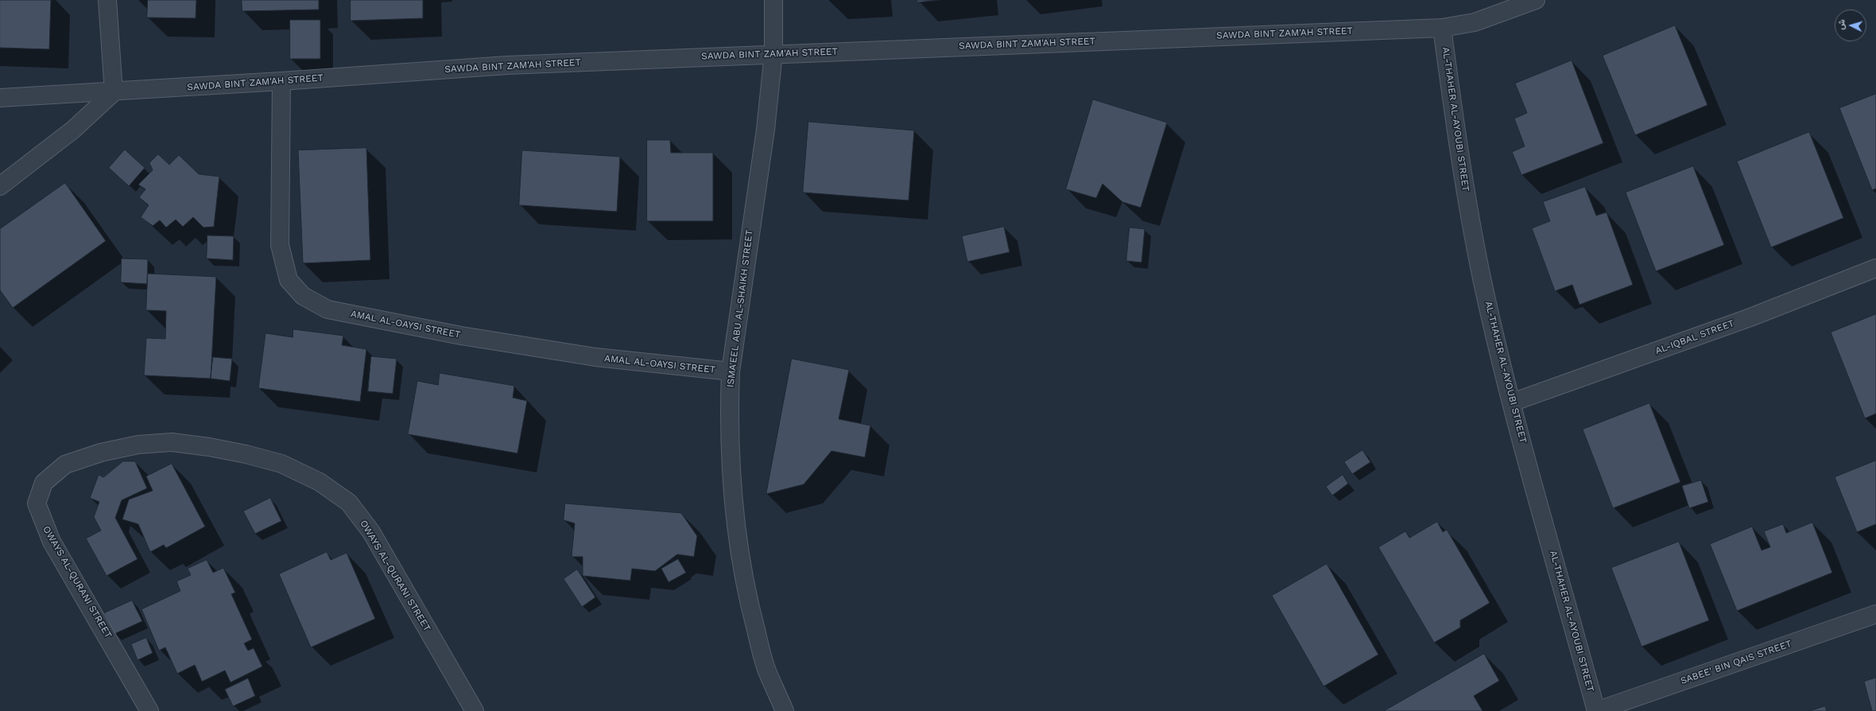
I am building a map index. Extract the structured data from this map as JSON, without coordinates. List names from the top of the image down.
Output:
{
  "streets": {
    "street": [
      "SAWDA BINT ZAM'AH STREET",
      "AL-THAHER AL-AYOUBI STREET",
      "ISMA'EEL ABU AL-SHAIKH STREET",
      "AMAL AL-OAYSI STREET",
      "AL-IQBAL STREET",
      "OWAYS AL-QURANI STREET",
      "SABEE' BIN QAIS STREET"
    ]
  },
  "crossings": [
    ["SAWDA BINT ZAM'AH STREET", "AL-THAHER AL-AYOUBI STREET"],
    ["SAWDA BINT ZAM'AH STREET", "ISMA'EEL ABU AL-SHAIKH STREET"],
    ["SAWDA BINT ZAM'AH STREET", "AMAL AL-OAYSI STREET"],
    ["AL-THAHER AL-AYOUBI STREET", "AL-IQBAL STREET"],
    ["AL-THAHER AL-AYOUBI STREET", "SABEE' BIN QAIS STREET"],
    ["ISMA'EEL ABU AL-SHAIKH STREET", "AMAL AL-OAYSI STREET"]
  ],
  "north": "left"
}
